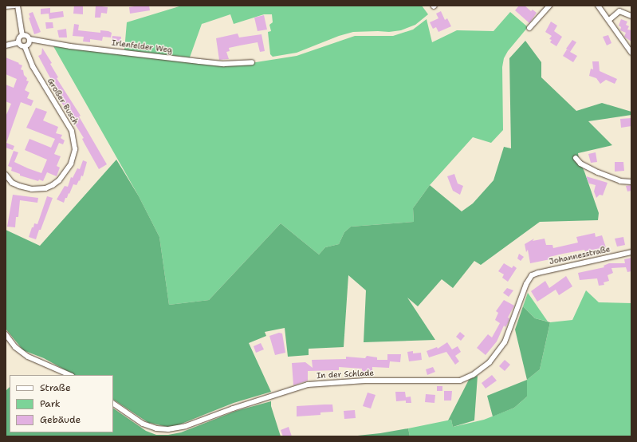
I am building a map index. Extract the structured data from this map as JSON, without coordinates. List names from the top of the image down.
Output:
{
  "streets": {
    "street": [
      "Irlenfelder Weg",
      "Großer Busch",
      "Johannesstraße",
      "In der Schlade"
    ]
  },
  "crossings": [
    ["Irlenfelder Weg", "Großer Busch"],
    ["Johannesstraße", "In der Schlade"]
  ],
  "legend": ["Straße", "Park", "Gebäude"]
}
